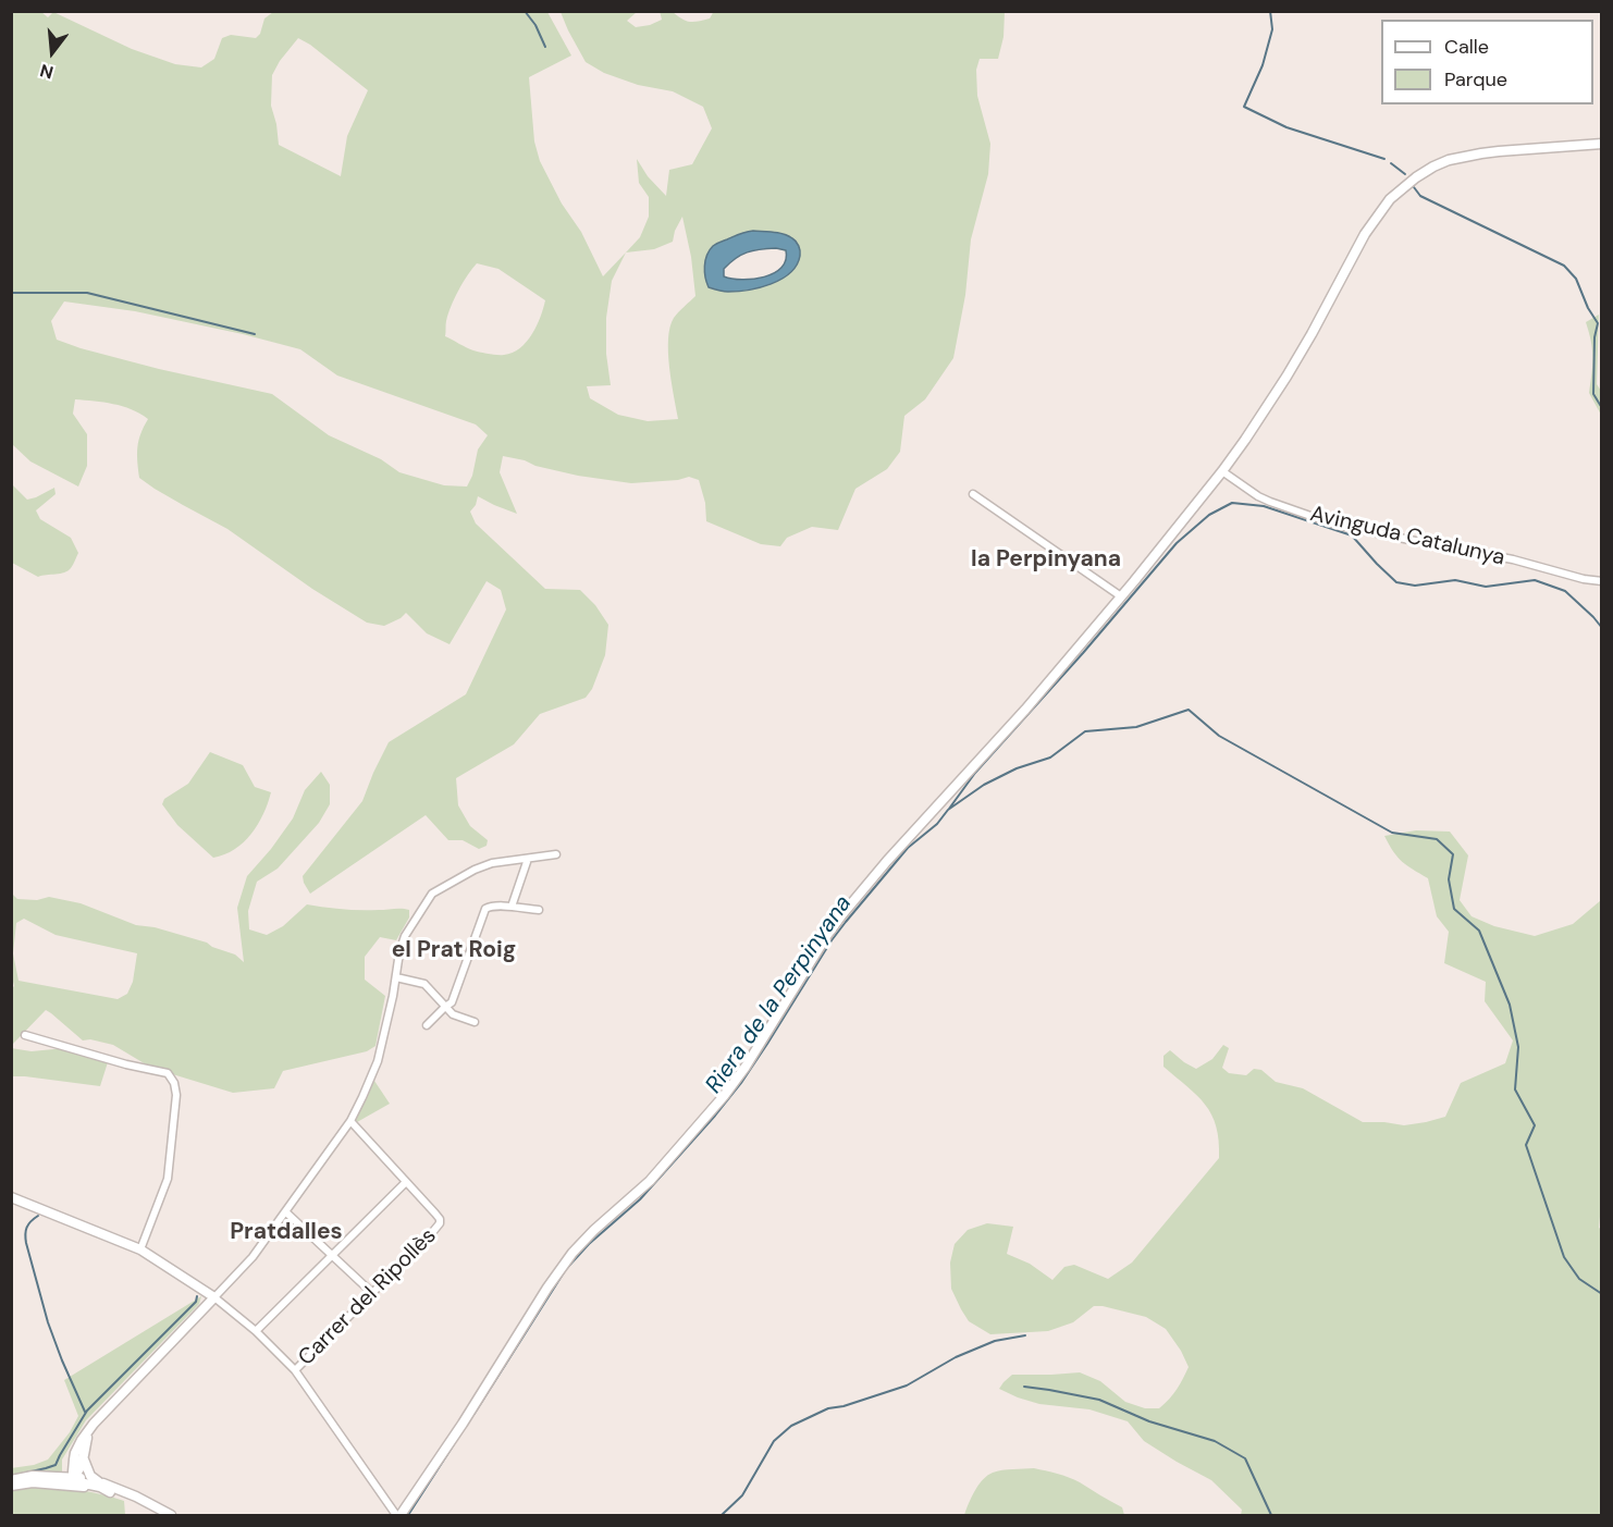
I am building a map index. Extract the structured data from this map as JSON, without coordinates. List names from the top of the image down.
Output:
{
  "streets": {
    "street": ["Avinguda Catalunya", "Carrer del Ripollès"]
  },
  "districts": ["la Perpinyana", "el Prat Roig", "Pratdalles"],
  "water": ["Riera de la Perpinyana"],
  "legend": ["Calle", "Parque"],
  "north": "bottom"
}
